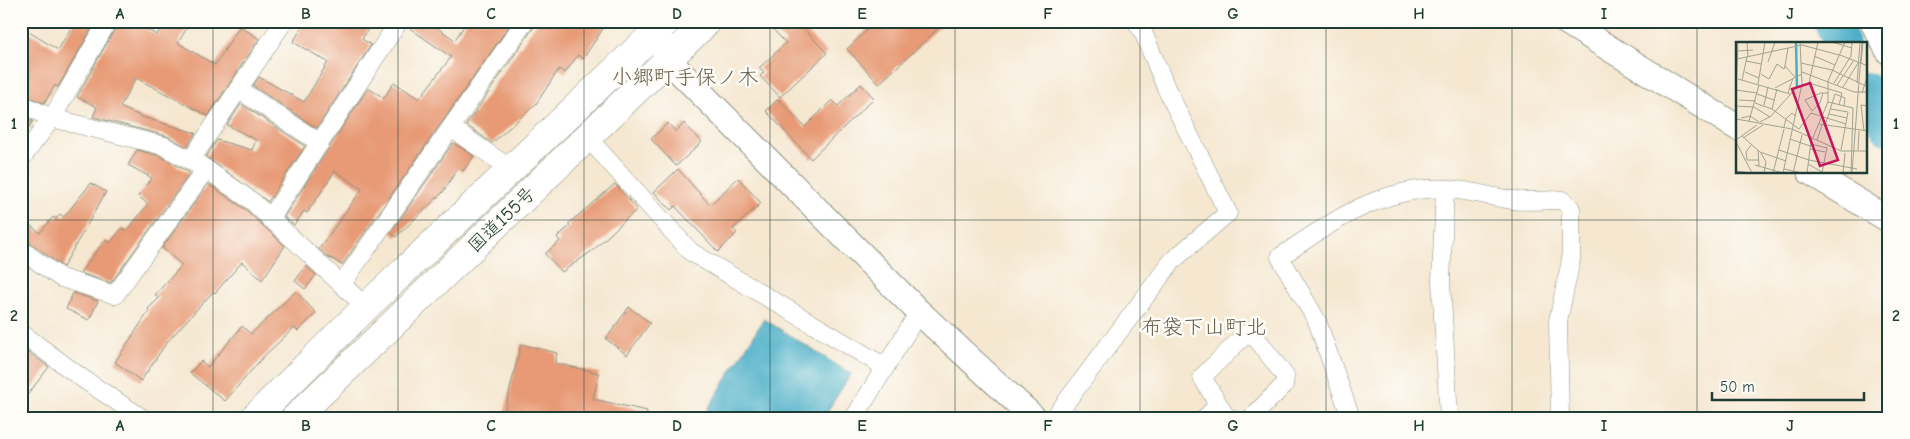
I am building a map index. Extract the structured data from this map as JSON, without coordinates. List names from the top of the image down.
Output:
{
  "streets": {
    "highway": ["国道155号"]
  },
  "districts": ["小郷町手保ノ木", "布袋下山町北"],
  "scale_bar": "50 m",
  "grid": {
    "columns": [
      "A",
      "B",
      "C",
      "D",
      "E",
      "F",
      "G",
      "H",
      "I",
      "J"
    ],
    "rows": ["1", "2"]
  }
}
